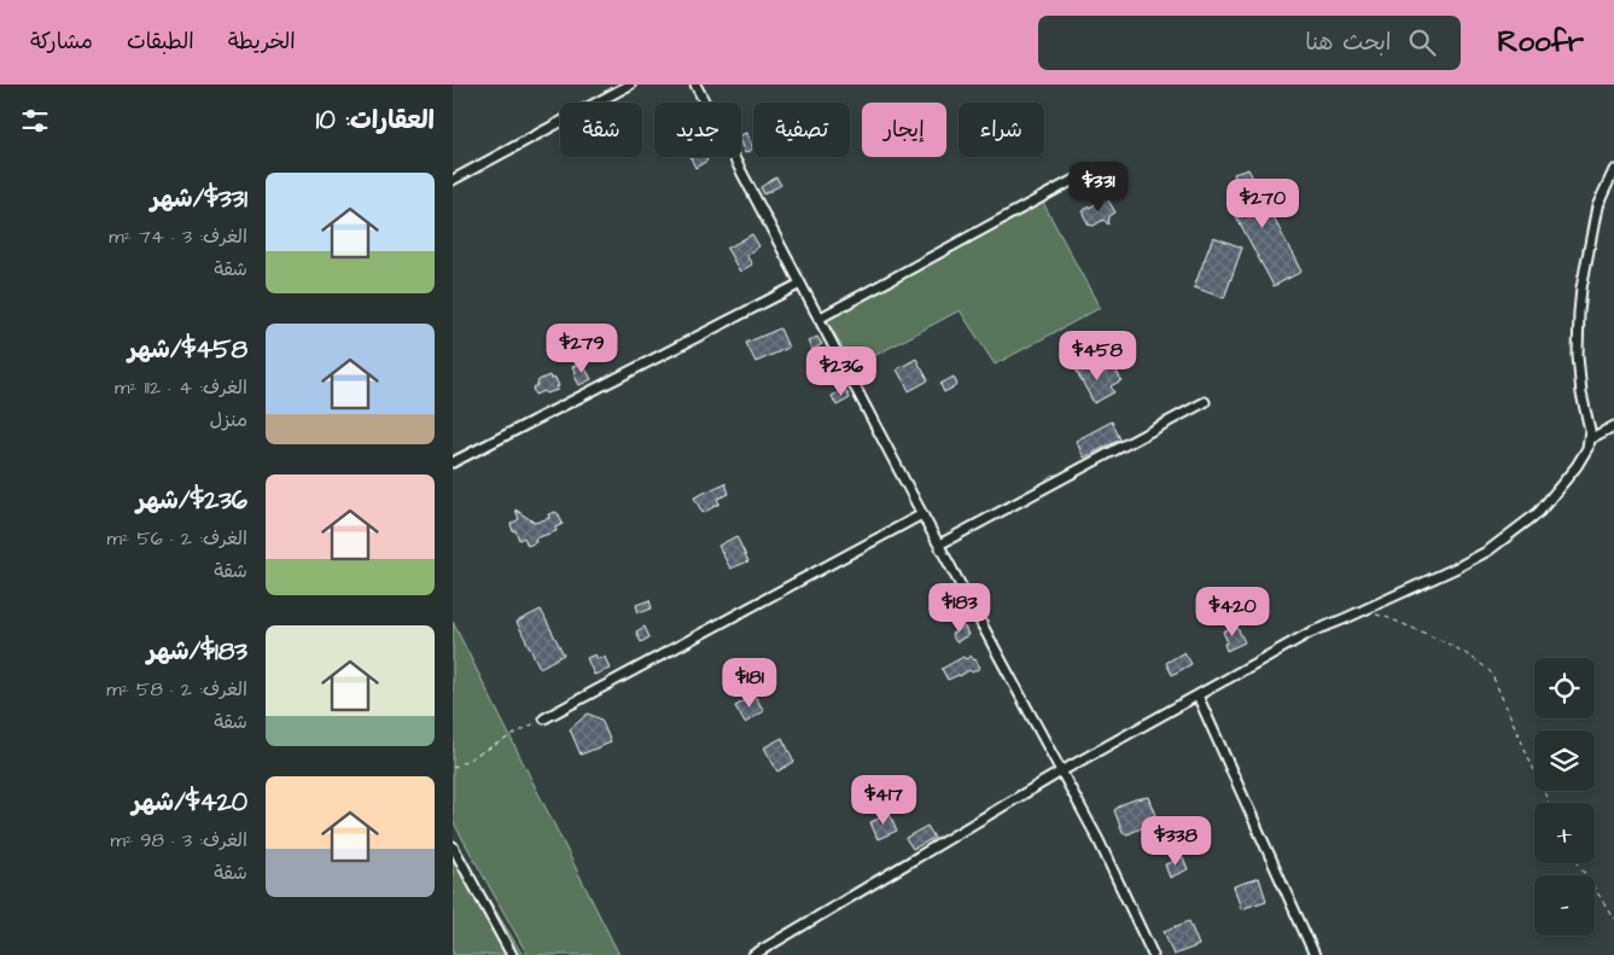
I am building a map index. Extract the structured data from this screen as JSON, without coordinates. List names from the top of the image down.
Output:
{
  "page": {
    "header": "Roofr",
    "search": "ابحث هنا",
    "nav": ["الخريطة", "الطبقات", "مشاركة"],
    "heading": "العقارات: 10",
    "chip": [
      "شراء",
      "إيجار",
      "تصفية",
      "جديد",
      "شقة"
    ],
    "list": [
      {
        "name": "$331/شهر",
        "note": "الغرف: 3 · 74 m² · شقة"
      },
      {
        "name": "$458/شهر",
        "note": "الغرف: 4 · 112 m² · منزل"
      },
      {
        "name": "$236/شهر",
        "note": "الغرف: 2 · 56 m² · شقة"
      },
      {
        "name": "$183/شهر",
        "note": "الغرف: 2 · 58 m² · شقة"
      },
      {
        "name": "$420/شهر",
        "note": "الغرف: 3 · 98 m² · شقة"
      }
    ],
    "price": [
      "$331",
      "$270",
      "$279",
      "$458",
      "$236",
      "$183",
      "$420",
      "$181",
      "$417",
      "$338"
    ],
    "map_buttons": ["+", "−"]
  }
}
